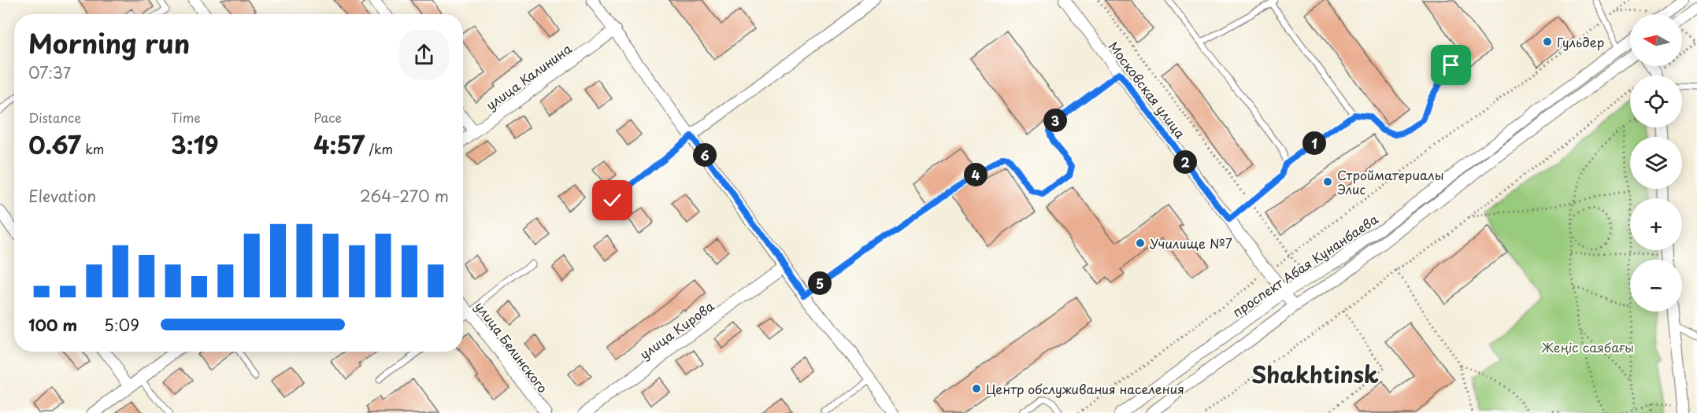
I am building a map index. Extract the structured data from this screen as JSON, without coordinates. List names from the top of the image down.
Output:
{
  "streets": {
    "street": [
      "улица Калинина",
      "Московская улица",
      "проспект Абая Кунанбаева",
      "улица Кирова",
      "улица Белинского"
    ]
  },
  "crossings": [
    ["Московская улица", "проспект Абая Кунанбаева"]
  ],
  "districts": ["Shakhtinsk"],
  "parks": ["Жеңіс саябағы"],
  "places": [
    "Гульдер",
    "Стройматериалы Элис",
    "Училище №7",
    "Центр обслуживания населения"
  ],
  "north": "left",
  "page": {
    "map_buttons": ["+", "−"],
    "heading": ["Morning run", "07:37"],
    "stats": [
      ["Distance", "0.67 km"],
      ["Time", "3:19"],
      ["Pace", "4:57 /km"]
    ],
    "pins": [
      "3",
      "1",
      "6",
      "2",
      "4",
      "5"
    ],
    "chart": ["Elevation", "264–270 m"],
    "list": [
      {
        "name": "100 m",
        "note": "5:09"
      }
    ]
  }
}
